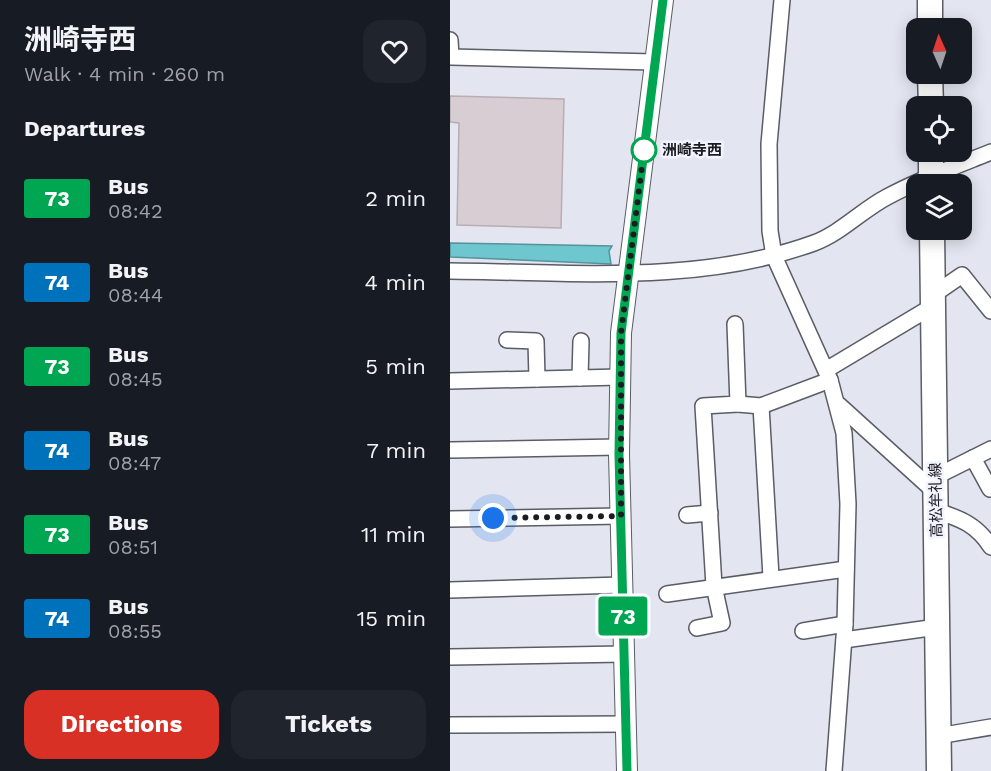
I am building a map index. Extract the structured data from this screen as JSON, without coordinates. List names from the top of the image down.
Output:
{
  "streets": {
    "main road": ["高松牟礼線"]
  },
  "places": ["洲崎寺西"],
  "lines": ["bus line 73"],
  "north": "top",
  "page": {
    "heading": [
      ["洲崎寺西", "Walk · 4 min · 260 m"],
      "Departures"
    ],
    "on_map": "73",
    "list": [
      {
        "mark": "73",
        "name": "Bus",
        "note": "08:42",
        "value": "2 min"
      },
      {
        "mark": "74",
        "name": "Bus",
        "note": "08:44",
        "value": "4 min"
      },
      {
        "mark": "73",
        "name": "Bus",
        "note": "08:45",
        "value": "5 min"
      },
      {
        "mark": "74",
        "name": "Bus",
        "note": "08:47",
        "value": "7 min"
      },
      {
        "mark": "73",
        "name": "Bus",
        "note": "08:51",
        "value": "11 min"
      },
      {
        "mark": "74",
        "name": "Bus",
        "note": "08:55",
        "value": "15 min"
      }
    ],
    "buttons": ["Directions", "Tickets"]
  }
}
